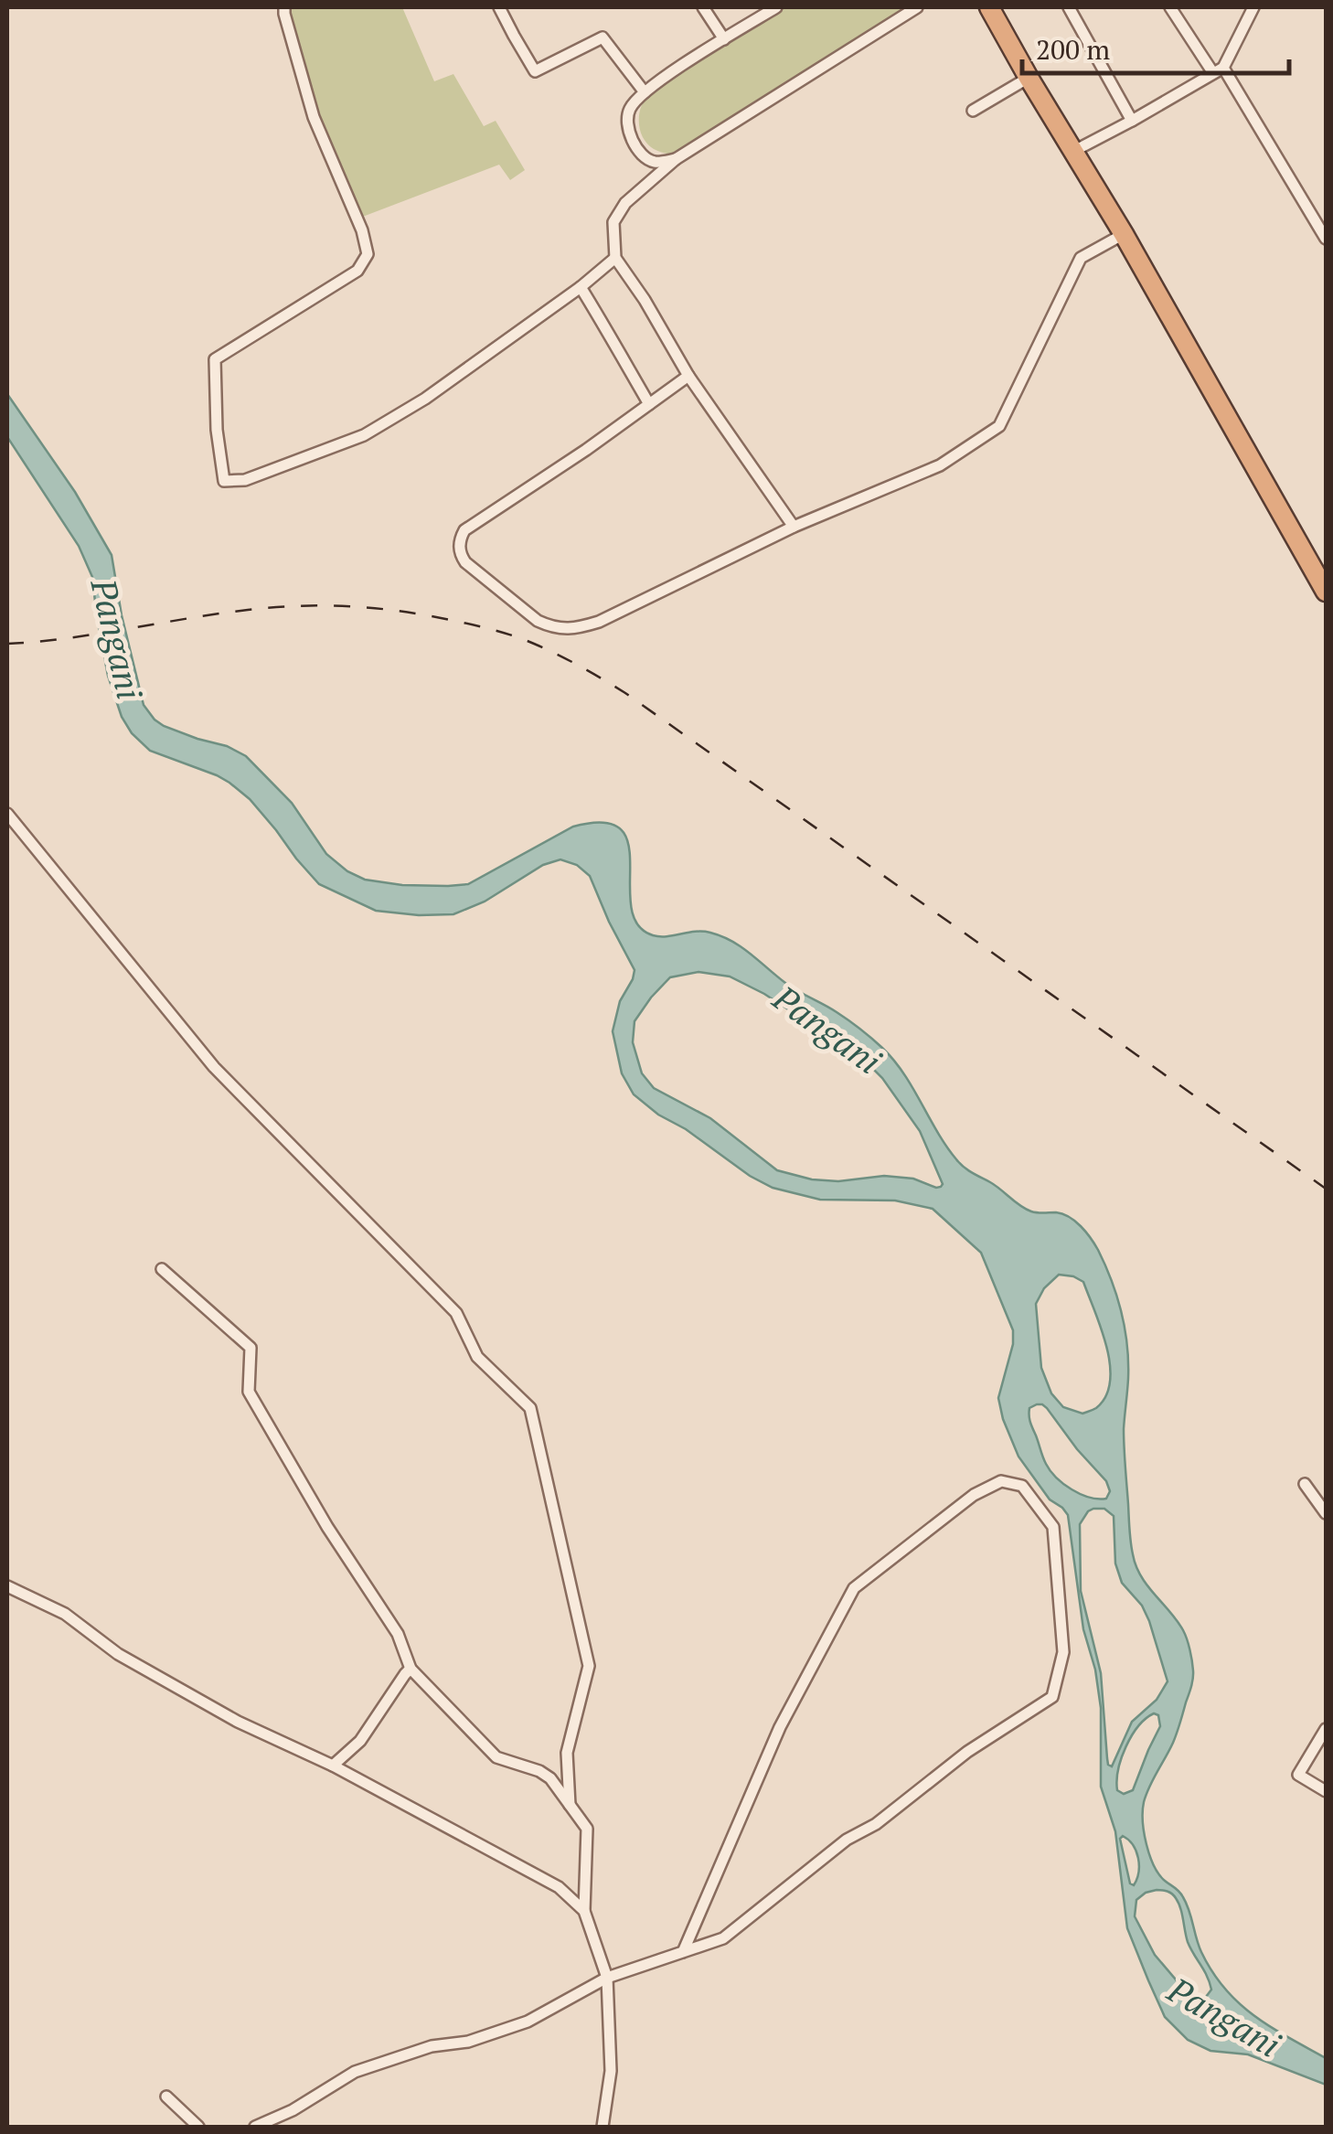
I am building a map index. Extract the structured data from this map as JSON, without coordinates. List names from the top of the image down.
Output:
{
  "water": ["Pangani"],
  "scale_bar": "200 m"
}
